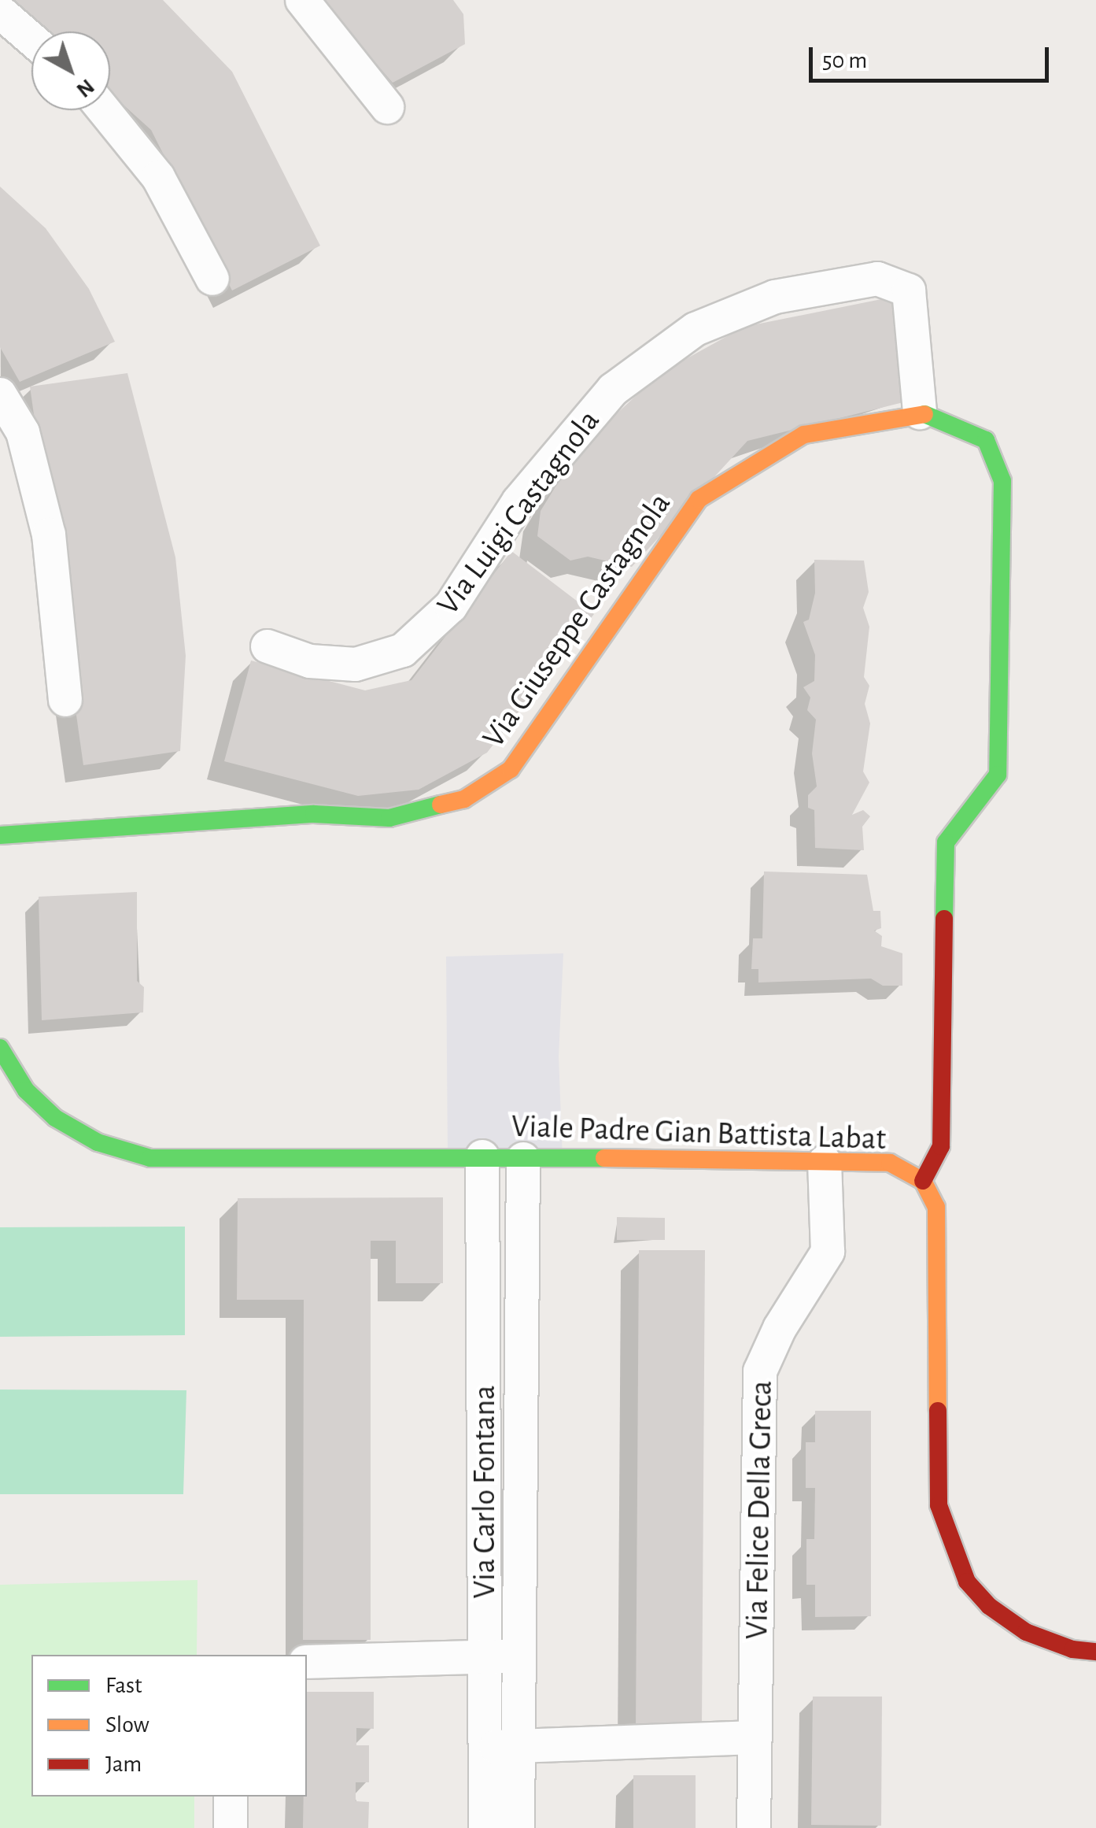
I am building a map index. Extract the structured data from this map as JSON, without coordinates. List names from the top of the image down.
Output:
{
  "streets": {
    "street": [
      "Via Luigi Castagnola",
      "Via Giuseppe Castagnola",
      "Viale Padre Gian Battista Labat",
      "Via Carlo Fontana",
      "Via Felice Della Greca"
    ]
  },
  "crossings": [
    ["Via Luigi Castagnola", "Via Giuseppe Castagnola"],
    ["Viale Padre Gian Battista Labat", "Via Carlo Fontana"],
    ["Viale Padre Gian Battista Labat", "Via Felice Della Greca"]
  ],
  "legend": ["Fast", "Slow", "Jam"],
  "scale_bar": "50 m",
  "north": "bottom right"
}
